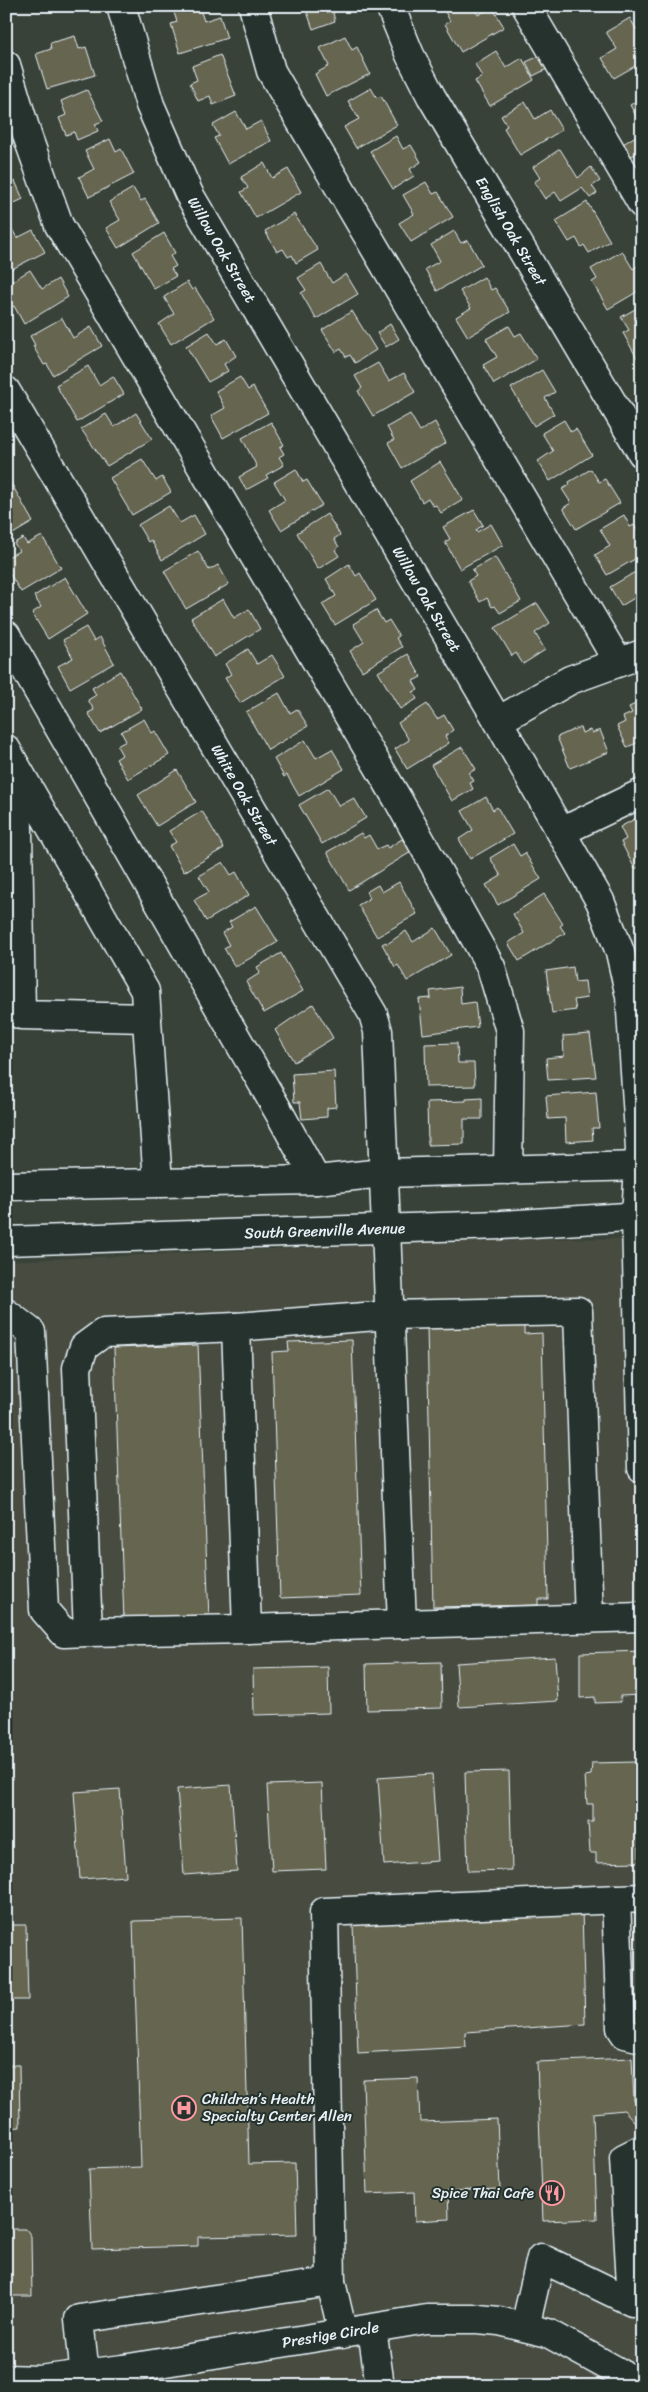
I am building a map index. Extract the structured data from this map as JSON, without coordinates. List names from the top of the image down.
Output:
{
  "streets": {
    "street": [
      "English Oak Street",
      "Willow Oak Street",
      "White Oak Street",
      "South Greenville Avenue",
      "Prestige Circle"
    ]
  },
  "crossings": [
    ["Willow Oak Street", "South Greenville Avenue"],
    ["White Oak Street", "South Greenville Avenue"]
  ],
  "places": {
    "hospital": ["Children’s Health Specialty Center Allen"],
    "restaurant": ["Spice Thai Cafe"]
  }
}
